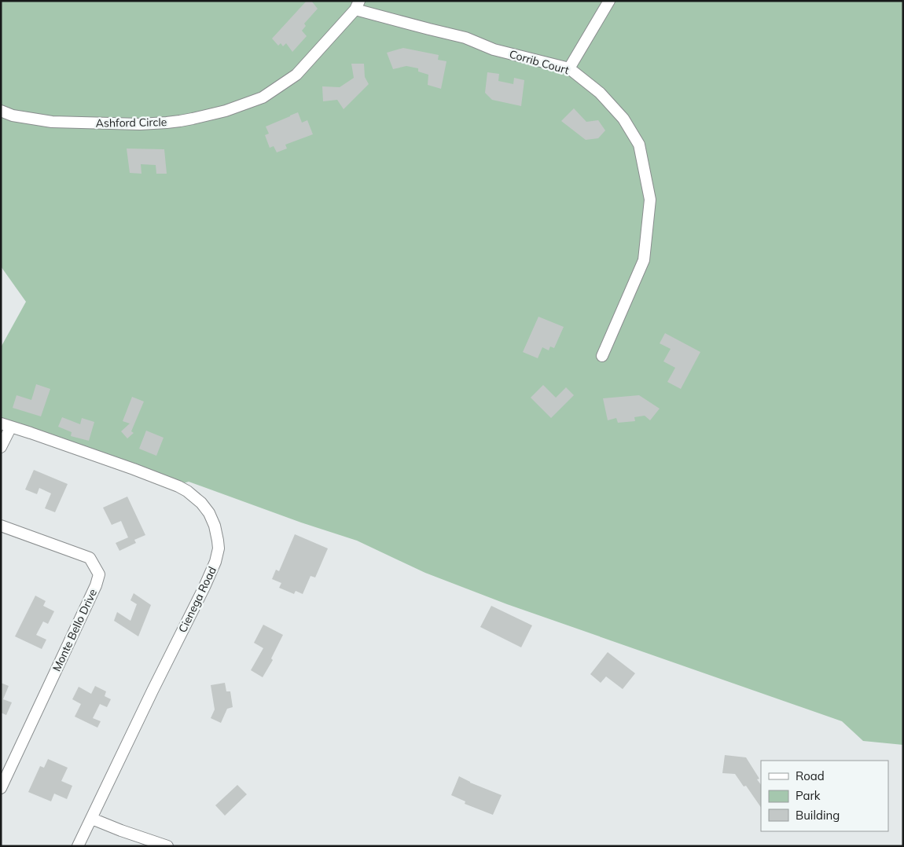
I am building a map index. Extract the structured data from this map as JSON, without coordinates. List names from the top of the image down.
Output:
{
  "streets": {
    "street": [
      "Corrib Court",
      "Ashford Circle",
      "Cienega Road",
      "Monte Bello Drive"
    ]
  },
  "crossings": [
    ["Corrib Court", "Ashford Circle"]
  ],
  "legend": ["Road", "Park", "Building"]
}
